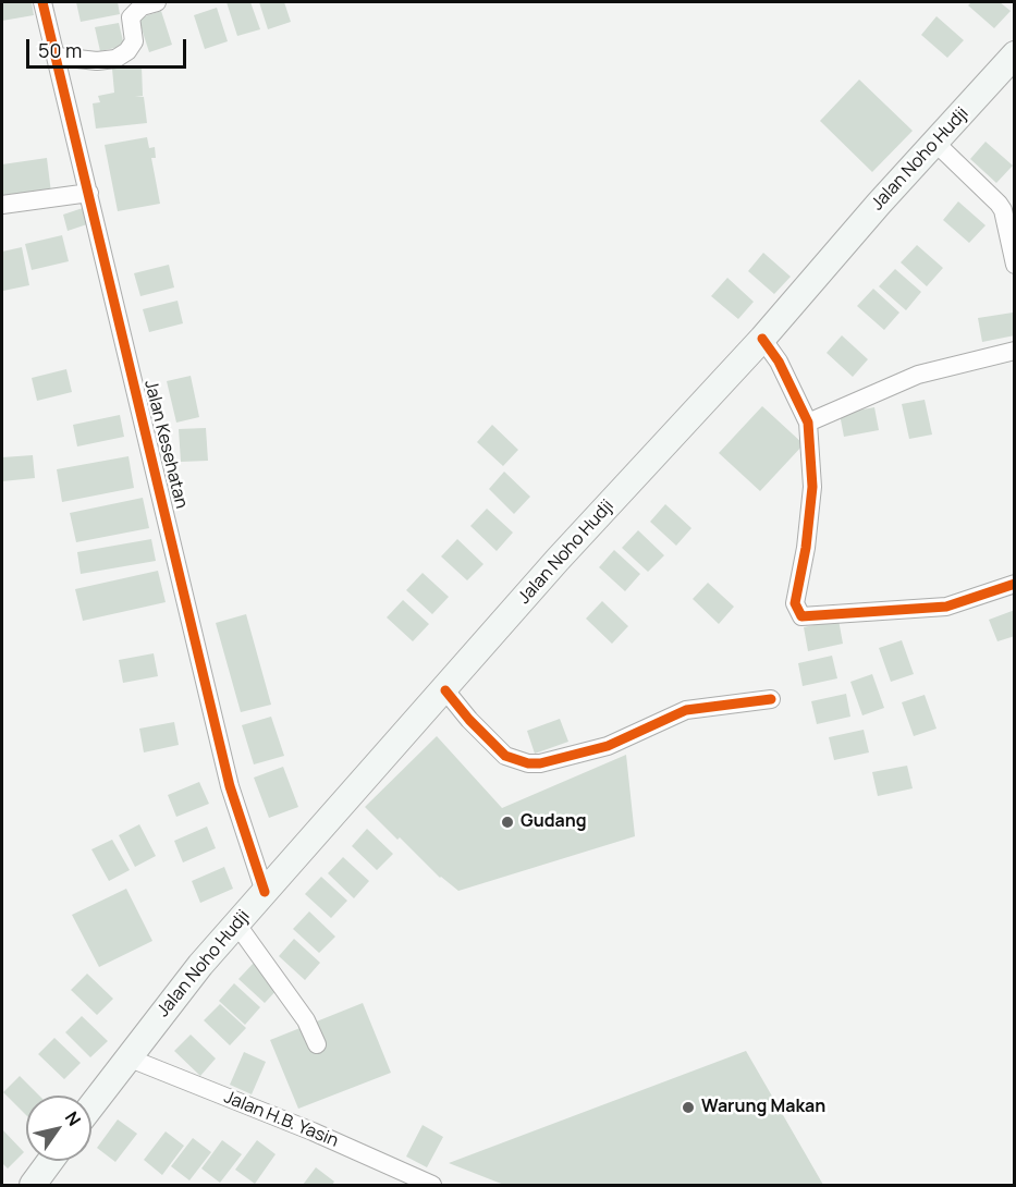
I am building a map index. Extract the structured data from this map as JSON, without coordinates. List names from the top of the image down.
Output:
{
  "streets": {
    "main road": ["Jalan Noho Hudji"],
    "street": ["Jalan Kesehatan", "Jalan H.B. Yasin"]
  },
  "crossings": [
    ["Jalan Noho Hudji", "Jalan Kesehatan"],
    ["Jalan Noho Hudji", "Jalan H.B. Yasin"]
  ],
  "places": ["Gudang", "Warung Makan"],
  "scale_bar": "50 m",
  "north": "top right"
}
